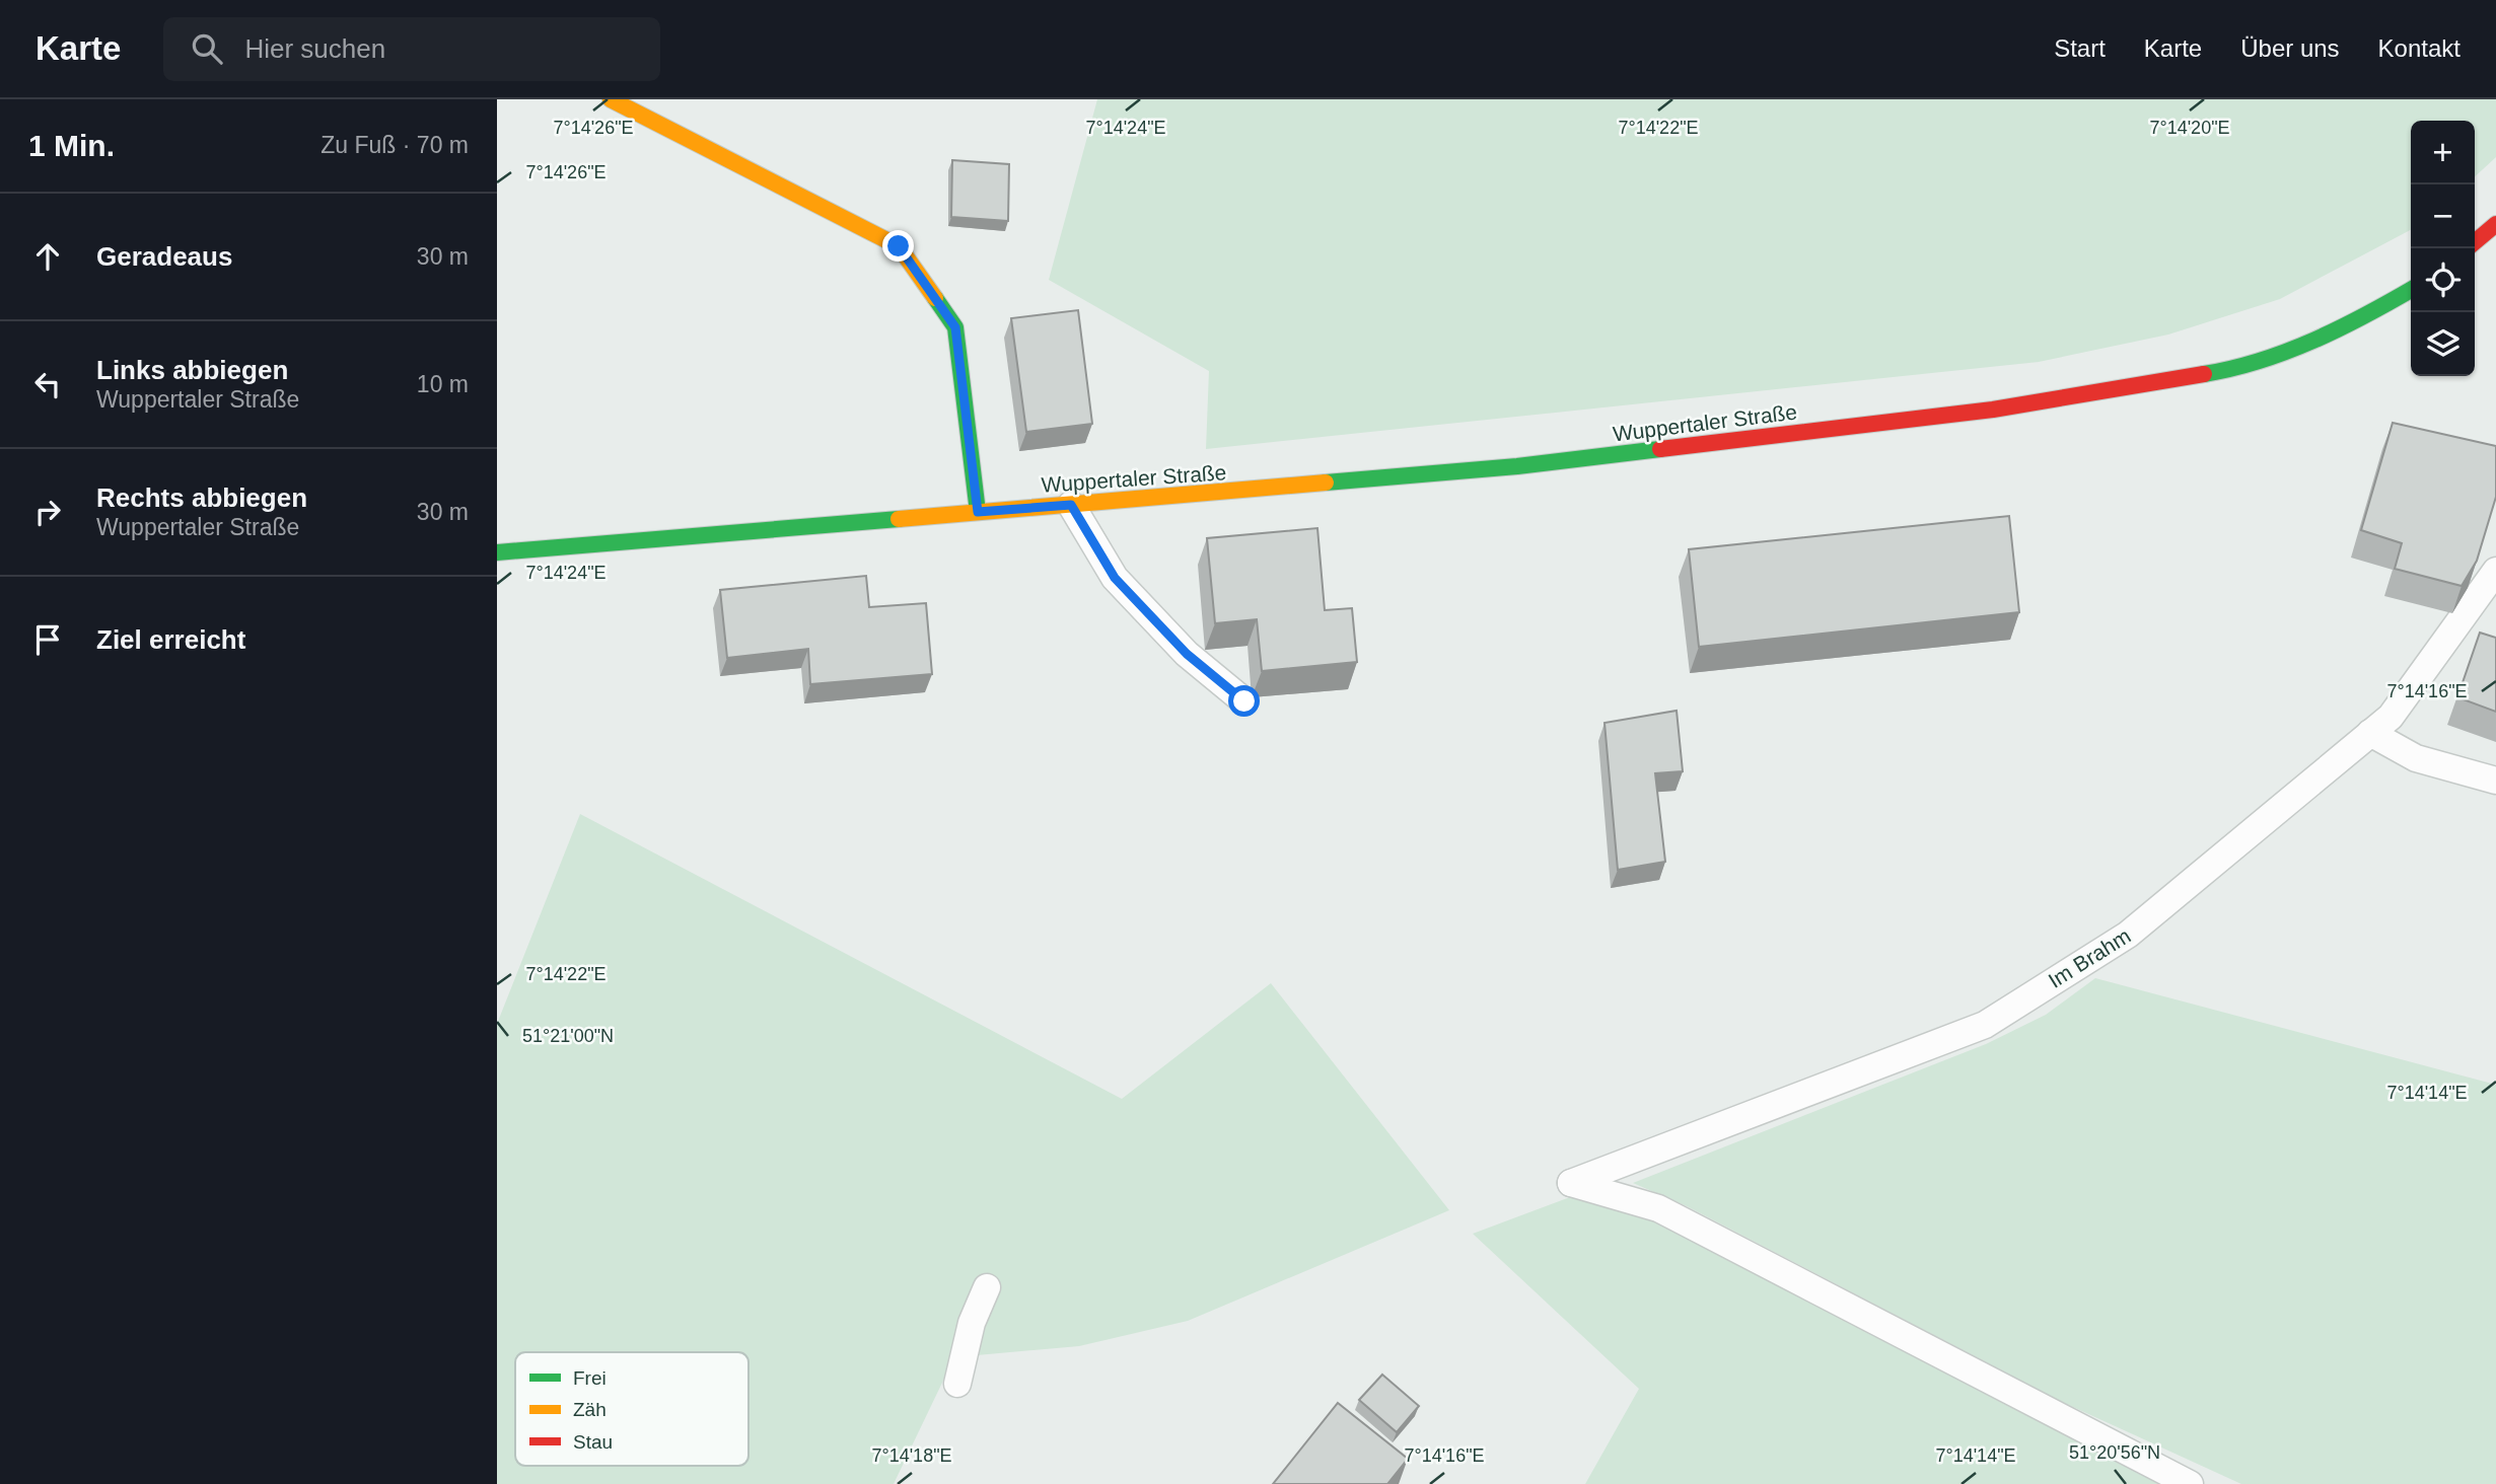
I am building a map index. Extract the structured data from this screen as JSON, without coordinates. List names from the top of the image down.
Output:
{
  "streets": {
    "main road": ["Wuppertaler Straße"],
    "lane": ["Im Brahm"]
  },
  "legend": ["Frei", "Zäh", "Stau"],
  "page": {
    "header": "Karte",
    "search": "Hier suchen",
    "nav": [
      "Start",
      "Karte",
      "Über uns",
      "Kontakt"
    ],
    "heading": ["1 Min.", "Zu Fuß · 70 m"],
    "map_buttons": ["+", "−"],
    "list": [
      ["Geradeaus", "30 m"],
      ["Links abbiegen", "Wuppertaler Straße", "10 m"],
      ["Rechts abbiegen", "Wuppertaler Straße", "30 m"],
      "Ziel erreicht"
    ]
  },
  "coordinates": [
    "7°14'26\"E",
    "7°14'24\"E",
    "7°14'22\"E",
    "7°14'20\"E",
    "7°14'16\"E",
    "51°21'00\"N",
    "7°14'14\"E",
    "51°20'56\"N",
    "7°14'18\"E"
  ]
}
